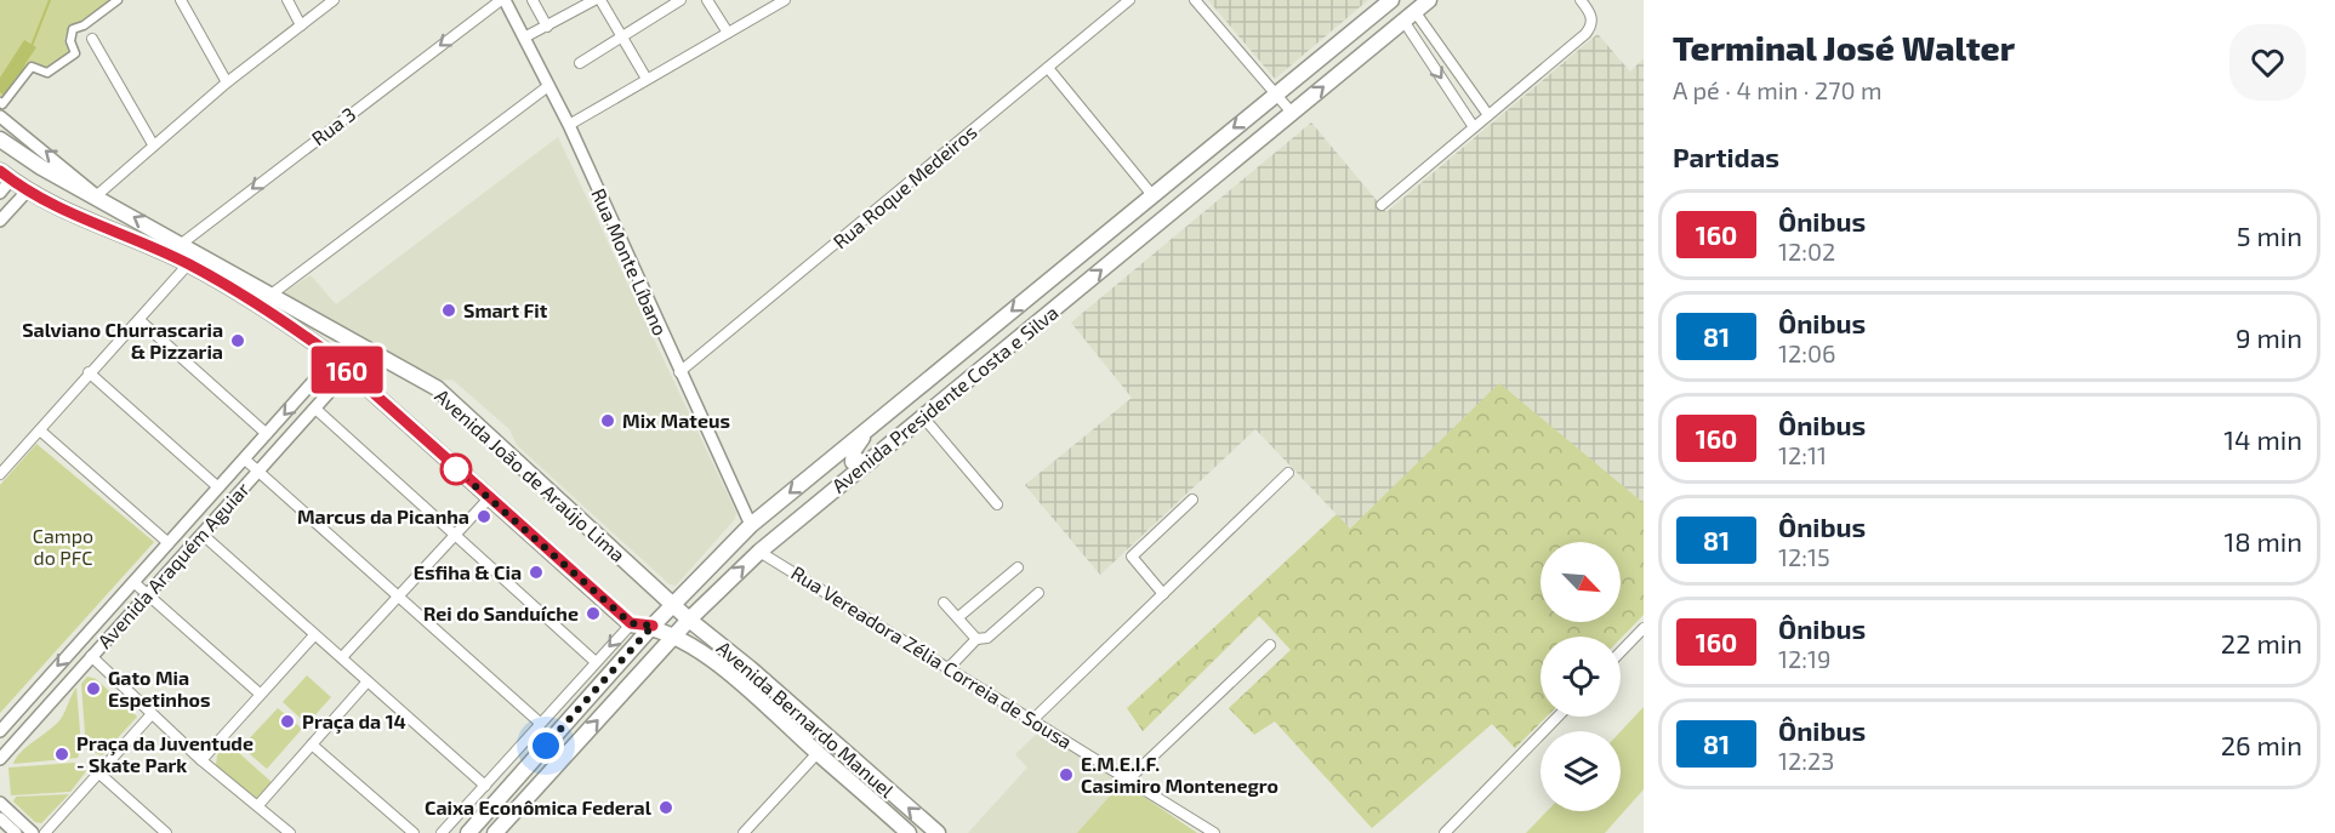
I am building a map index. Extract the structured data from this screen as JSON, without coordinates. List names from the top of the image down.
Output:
{
  "streets": {
    "main road": ["Avenida Presidente Costa e Silva", "Avenida João de Araújo Lima", "Avenida Bernardo Manuel"],
    "street": [
      "Rua 3",
      "Rua Roque Medeiros",
      "Rua Monte Líbano",
      "Avenida Araquém Aguiar",
      "Rua Vereadora Zélia Correia de Sousa"
    ]
  },
  "crossings": [
    ["Rua 3", "Rua Monte Líbano"],
    ["Rua 3", "Avenida João de Araújo Lima"],
    ["Rua Roque Medeiros", "Rua Monte Líbano"],
    ["Rua Monte Líbano", "Avenida Presidente Costa e Silva"],
    ["Avenida Presidente Costa e Silva", "Avenida João de Araújo Lima"],
    ["Avenida Presidente Costa e Silva", "Rua Vereadora Zélia Correia de Sousa"],
    ["Avenida Presidente Costa e Silva", "Avenida Bernardo Manuel"],
    ["Avenida João de Araújo Lima", "Avenida Araquém Aguiar"],
    ["Avenida João de Araújo Lima", "Avenida Bernardo Manuel"]
  ],
  "one_way": ["Rua 3"],
  "parks": ["Campo do PFC"],
  "places": [
    "Smart Fit",
    "Salviano Churrascaria & Pizzaria",
    "Mix Mateus",
    "Marcus da Picanha",
    "Esfiha & Cia",
    "Rei do Sanduíche",
    "Gato Mia Espetinhos",
    "Praça da 14",
    "Praça da Juventude - Skate Park",
    "E.M.E.I.F. Casimiro Montenegro",
    "Caixa Econômica Federal"
  ],
  "lines": ["bus line 160"],
  "north": "bottom right",
  "page": {
    "on_map": "160",
    "heading": [
      ["Terminal José Walter", "A pé · 4 min · 270 m"],
      "Partidas"
    ],
    "list": [
      {
        "mark": "160",
        "name": "Ônibus",
        "note": "12:02",
        "value": "5 min"
      },
      {
        "mark": "81",
        "name": "Ônibus",
        "note": "12:06",
        "value": "9 min"
      },
      {
        "mark": "160",
        "name": "Ônibus",
        "note": "12:11",
        "value": "14 min"
      },
      {
        "mark": "81",
        "name": "Ônibus",
        "note": "12:15",
        "value": "18 min"
      },
      {
        "mark": "160",
        "name": "Ônibus",
        "note": "12:19",
        "value": "22 min"
      },
      {
        "mark": "81",
        "name": "Ônibus",
        "note": "12:23",
        "value": "26 min"
      }
    ]
  }
}
